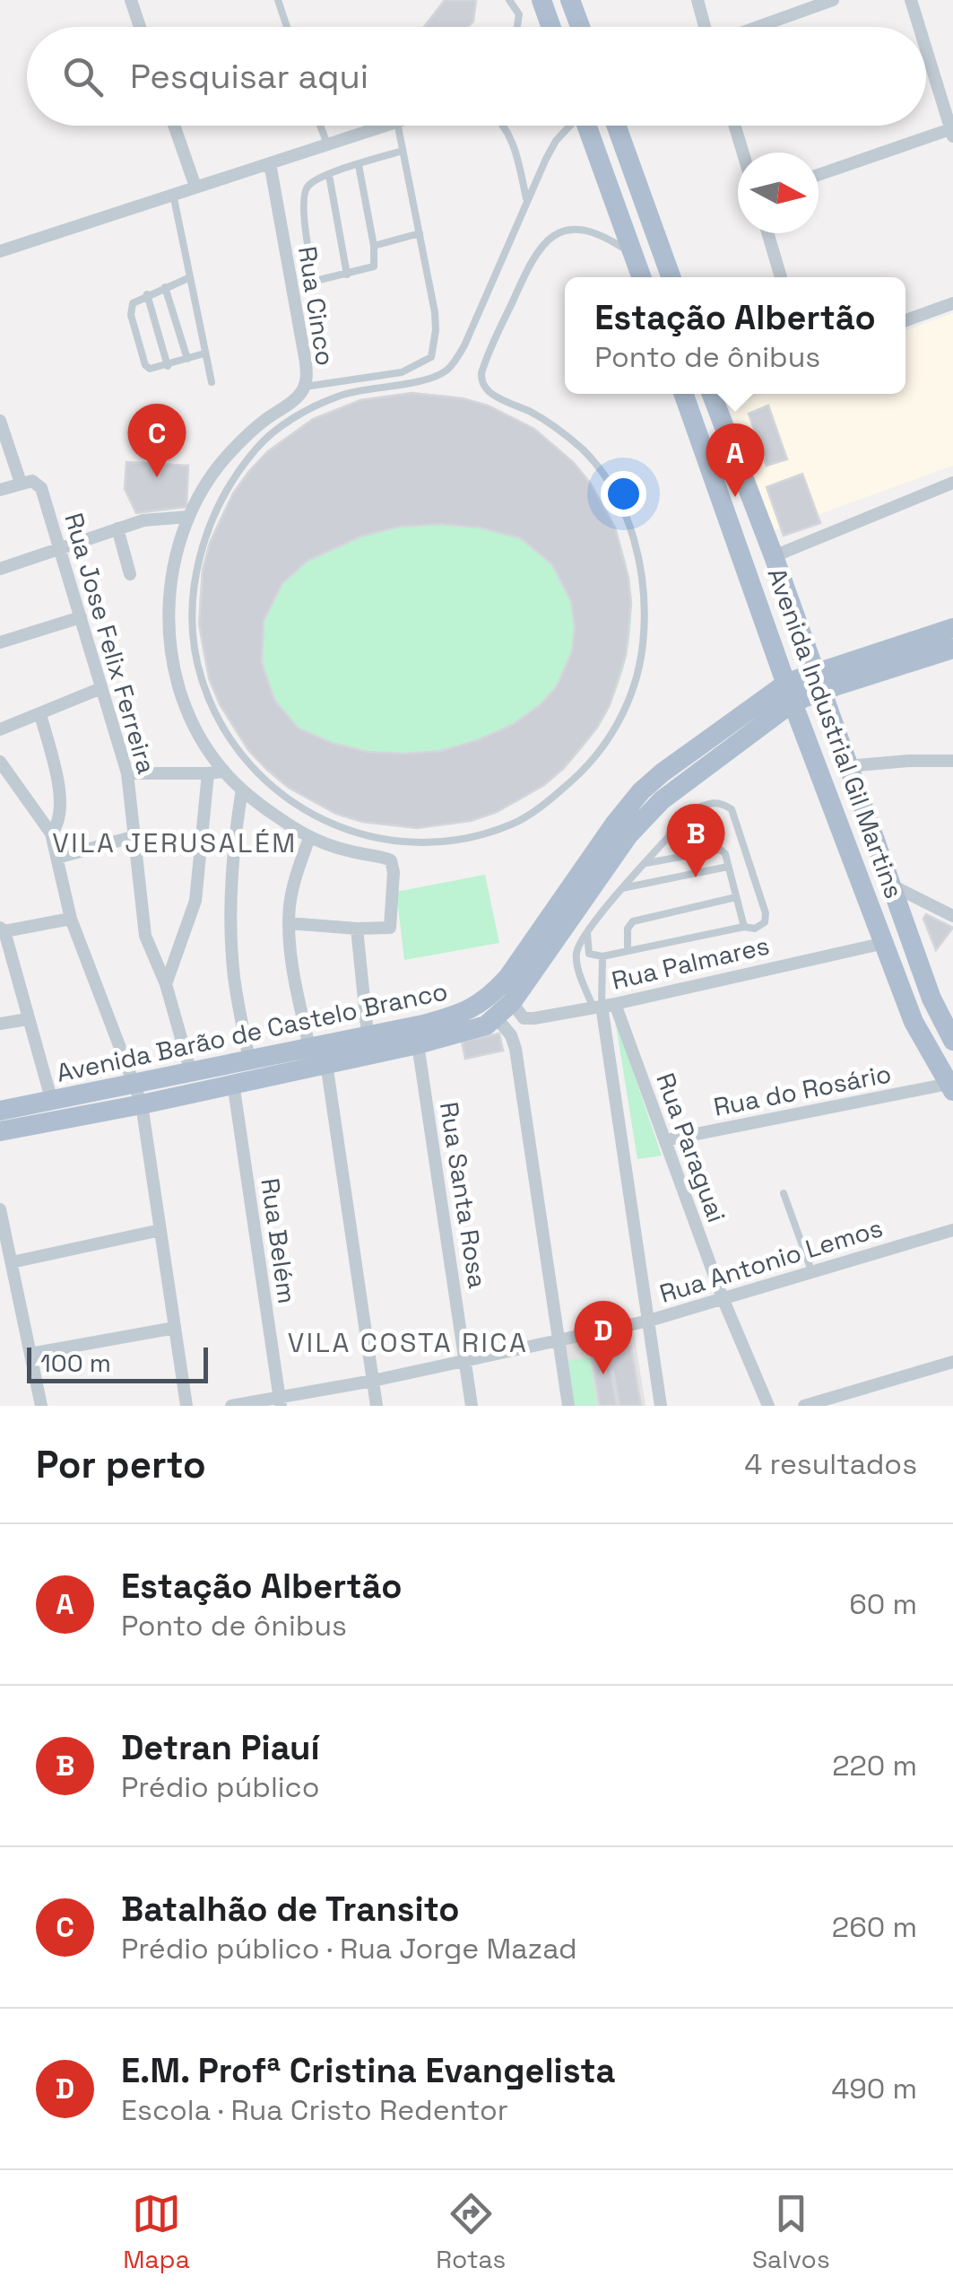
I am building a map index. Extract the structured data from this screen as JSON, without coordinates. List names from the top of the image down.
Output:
{
  "streets": {
    "main road": ["Avenida Industrial Gil Martins", "Avenida Barão de Castelo Branco"],
    "street": [
      "Rua Cinco",
      "Rua Jose Felix Ferreira",
      "Rua Palmares",
      "Rua do Rosário",
      "Rua Paraguai",
      "Rua Santa Rosa",
      "Rua Belém",
      "Rua Antonio Lemos"
    ]
  },
  "crossings": [
    ["Rua Jose Felix Ferreira", "Avenida Barão de Castelo Branco"],
    ["Avenida Industrial Gil Martins", "Rua Palmares"],
    ["Avenida Industrial Gil Martins", "Avenida Barão de Castelo Branco"],
    ["Avenida Industrial Gil Martins", "Rua do Rosário"],
    ["Rua Palmares", "Avenida Barão de Castelo Branco"],
    ["Rua Palmares", "Rua Paraguai"],
    ["Avenida Barão de Castelo Branco", "Rua Santa Rosa"],
    ["Avenida Barão de Castelo Branco", "Rua Belém"],
    ["Rua do Rosário", "Rua Paraguai"],
    ["Rua Paraguai", "Rua Antonio Lemos"],
    ["Rua Santa Rosa", "Rua Antonio Lemos"],
    ["Rua Belém", "Rua Antonio Lemos"]
  ],
  "districts": ["VILA JERUSALÉM", "VILA COSTA RICA"],
  "scale_bar": "100 m",
  "north": "right",
  "page": {
    "search": "Pesquisar aqui",
    "popup": ["Estação Albertão", "Ponto de ônibus"],
    "pins": [
      "C",
      "A",
      "B",
      "D"
    ],
    "scale": "100 m",
    "heading": ["Por perto", "4 resultados"],
    "list": [
      {
        "mark": "A",
        "name": "Estação Albertão",
        "note": "Ponto de ônibus",
        "value": "60 m"
      },
      {
        "mark": "B",
        "name": "Detran Piauí",
        "note": "Prédio público",
        "value": "220 m"
      },
      {
        "mark": "C",
        "name": "Batalhão de Transito",
        "note": "Prédio público · Rua Jorge Mazad",
        "value": "260 m"
      },
      {
        "mark": "D",
        "name": "E.M. Profª Cristina Evangelista",
        "note": "Escola · Rua Cristo Redentor",
        "value": "490 m"
      }
    ],
    "nav": ["Mapa", "Rotas", "Salvos"]
  }
}
